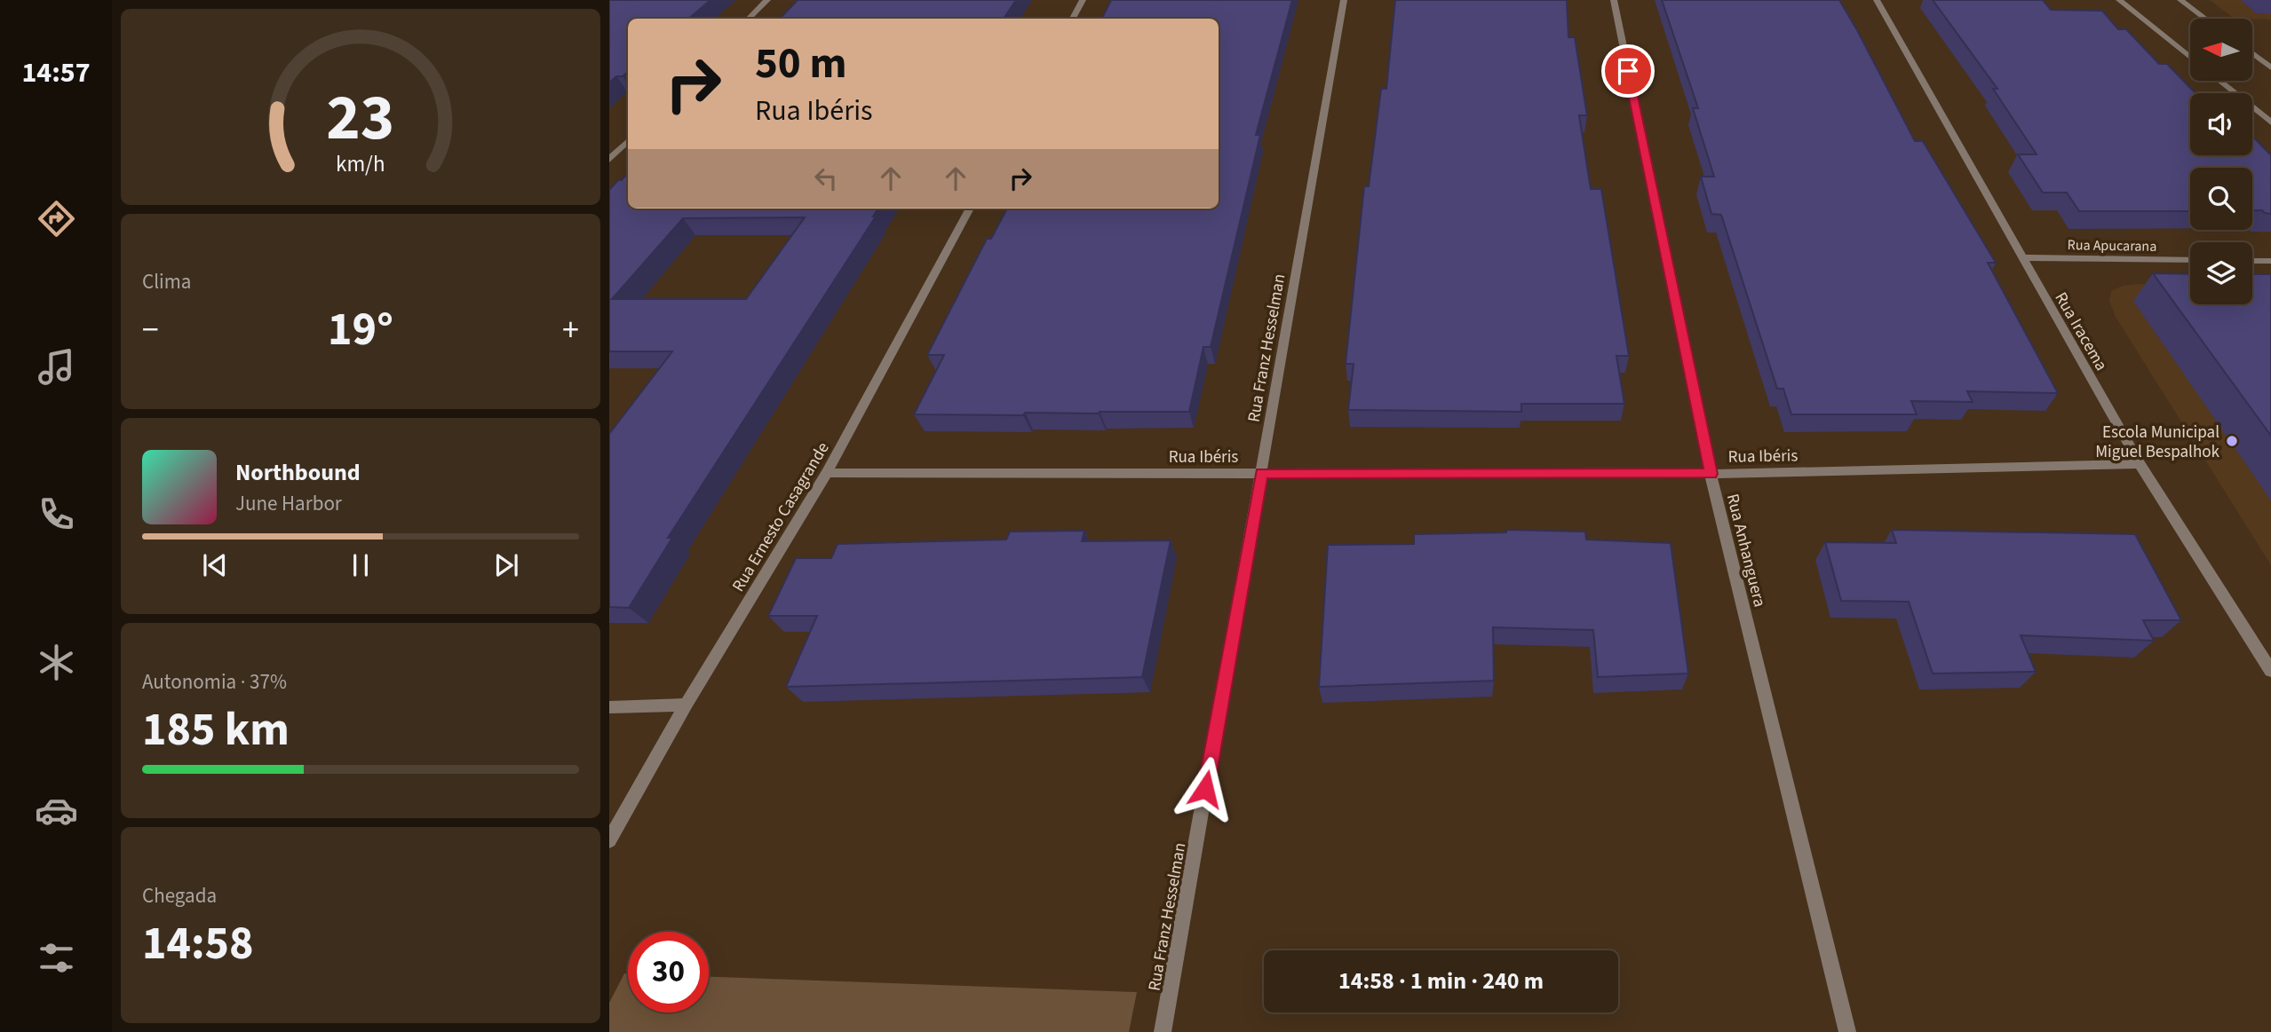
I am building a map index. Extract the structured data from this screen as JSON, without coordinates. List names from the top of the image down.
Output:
{
  "streets": {
    "street": [
      "Rua Apucarana",
      "Rua Iracema",
      "Rua Franz Hesselman",
      "Rua Ibéris",
      "Rua Ernesto Casagrande",
      "Rua Anhanguera"
    ]
  },
  "crossings": [
    ["Rua Apucarana", "Rua Iracema"],
    ["Rua Iracema", "Rua Ibéris"],
    ["Rua Franz Hesselman", "Rua Ibéris"],
    ["Rua Ibéris", "Rua Ernesto Casagrande"],
    ["Rua Ibéris", "Rua Anhanguera"]
  ],
  "places": ["Escola Municipal Miguel Bespalhok"],
  "north": "left",
  "page": {
    "tabs": "14:57",
    "turn": ["50 m", "Rua Ibéris"],
    "tile": [
      "Clima",
      ["Autonomia · 37%", "185 km"],
      ["Chegada", "14:58"]
    ],
    "heat": ["−", "19°", "+"],
    "song": ["Northbound", "June Harbor"],
    "limit": "30",
    "trip": "14:58 · 1 min · 240 m",
    "gauge": ["23", "km/h"]
  }
}
